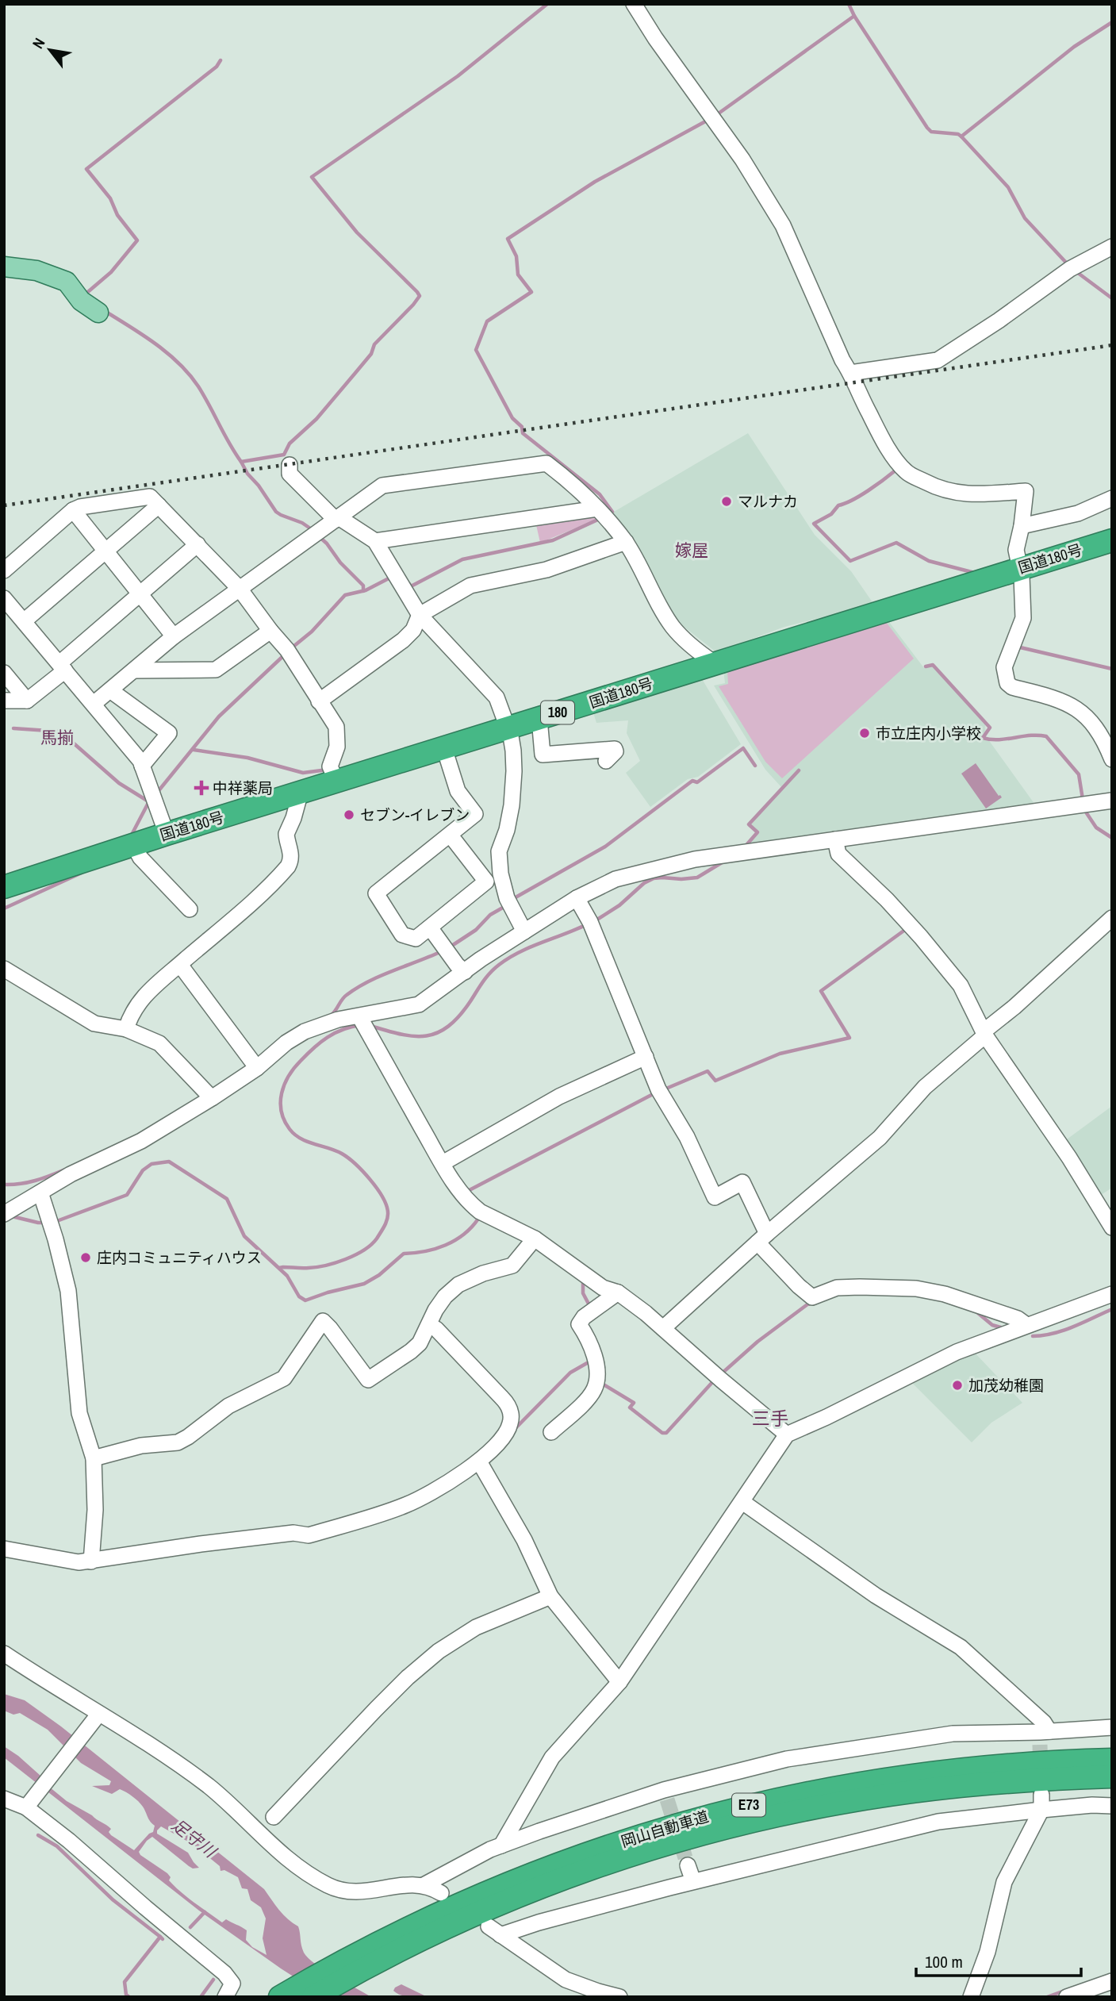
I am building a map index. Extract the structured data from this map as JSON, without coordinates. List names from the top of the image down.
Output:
{
  "streets": {
    "highway": [
      "国道180号",
      "180",
      "E73",
      "岡山自動車道"
    ]
  },
  "districts": ["嫁屋", "馬揃", "三手"],
  "water": ["足守川"],
  "places": {
    "other": [
      "マルナカ",
      "市立庄内小学校",
      "セブン-イレブン",
      "庄内コミュニティハウス",
      "加茂幼稚園"
    ],
    "health": ["中祥薬局"]
  },
  "scale_bar": "100 m",
  "north": "top left"
}
